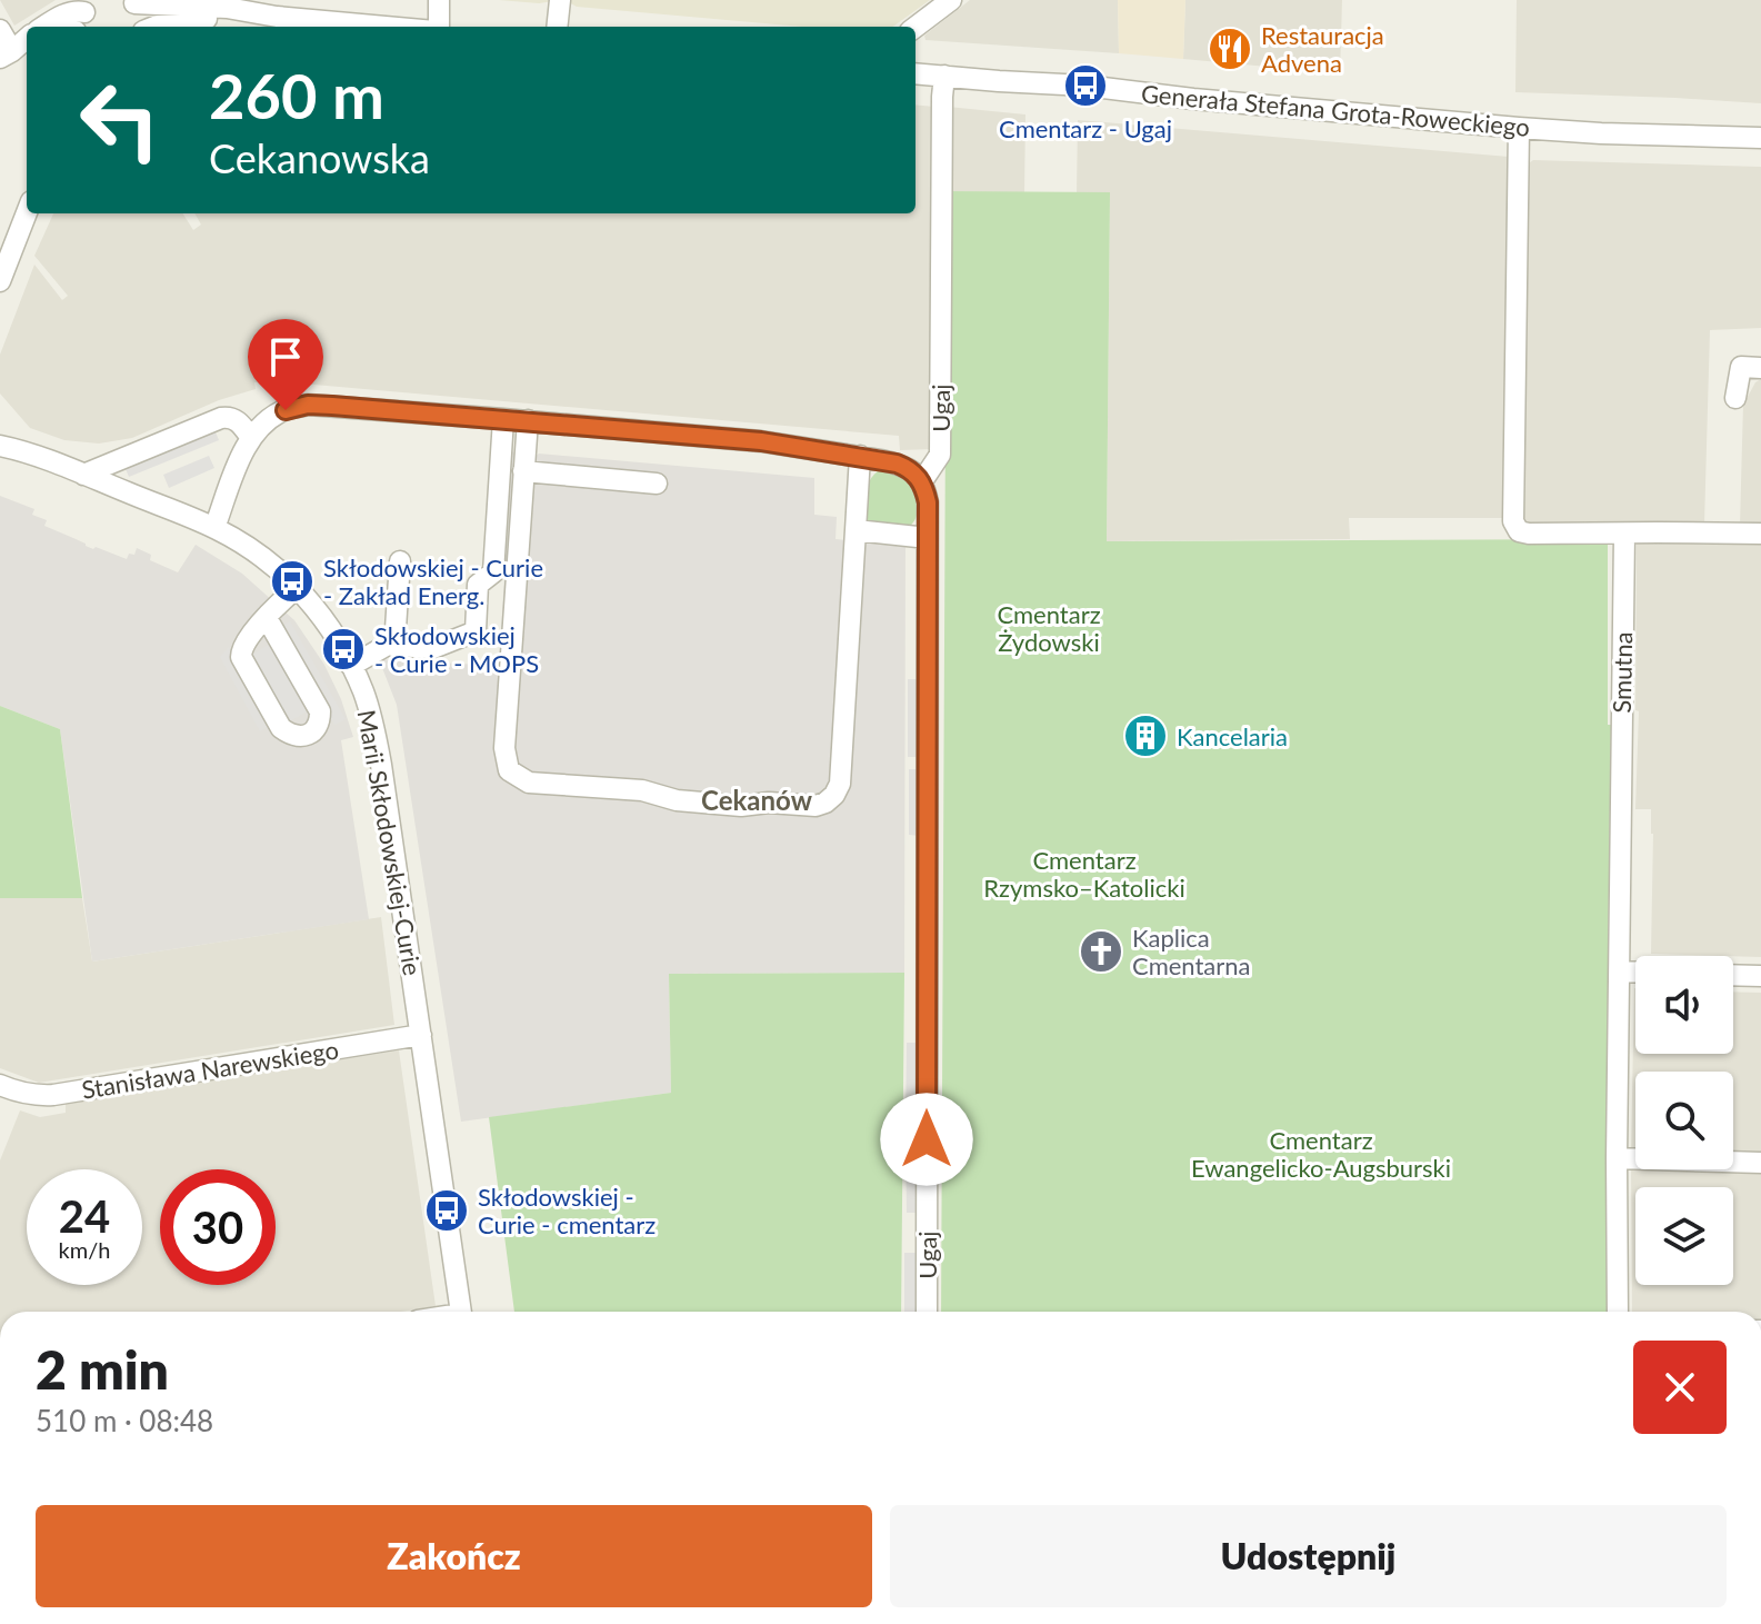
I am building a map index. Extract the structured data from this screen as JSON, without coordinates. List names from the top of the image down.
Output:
{
  "streets": {
    "street": [
      "Generała Stefana Grota-Roweckiego",
      "Ugaj",
      "Smutna",
      "Marii Skłodowskiej-Curie",
      "Stanisława Narewskiego"
    ]
  },
  "crossings": [
    ["Generała Stefana Grota-Roweckiego", "Ugaj"],
    ["Marii Skłodowskiej-Curie", "Stanisława Narewskiego"]
  ],
  "districts": ["Cekanów"],
  "parks": ["Cmentarz Żydowski", "Cmentarz Rzymsko–Katolicki", "Cmentarz Ewangelicko-Augsburski"],
  "places": {
    "restaurant": ["Restauracja Advena"],
    "bus stop": [
      "Cmentarz - Ugaj",
      "Skłodowskiej - Curie - Zakład Energ.",
      "Skłodowskiej - Curie - MOPS",
      "Skłodowskiej - Curie - cmentarz"
    ],
    "building": ["Kancelaria"],
    "church": ["Kaplica Cmentarna"]
  },
  "page": {
    "turn": ["260 m", "Cekanowska"],
    "speed": "24 km/h",
    "limit": "30",
    "heading": ["2 min", "510 m · 08:48"],
    "buttons": ["Zakończ", "Udostępnij"]
  }
}
